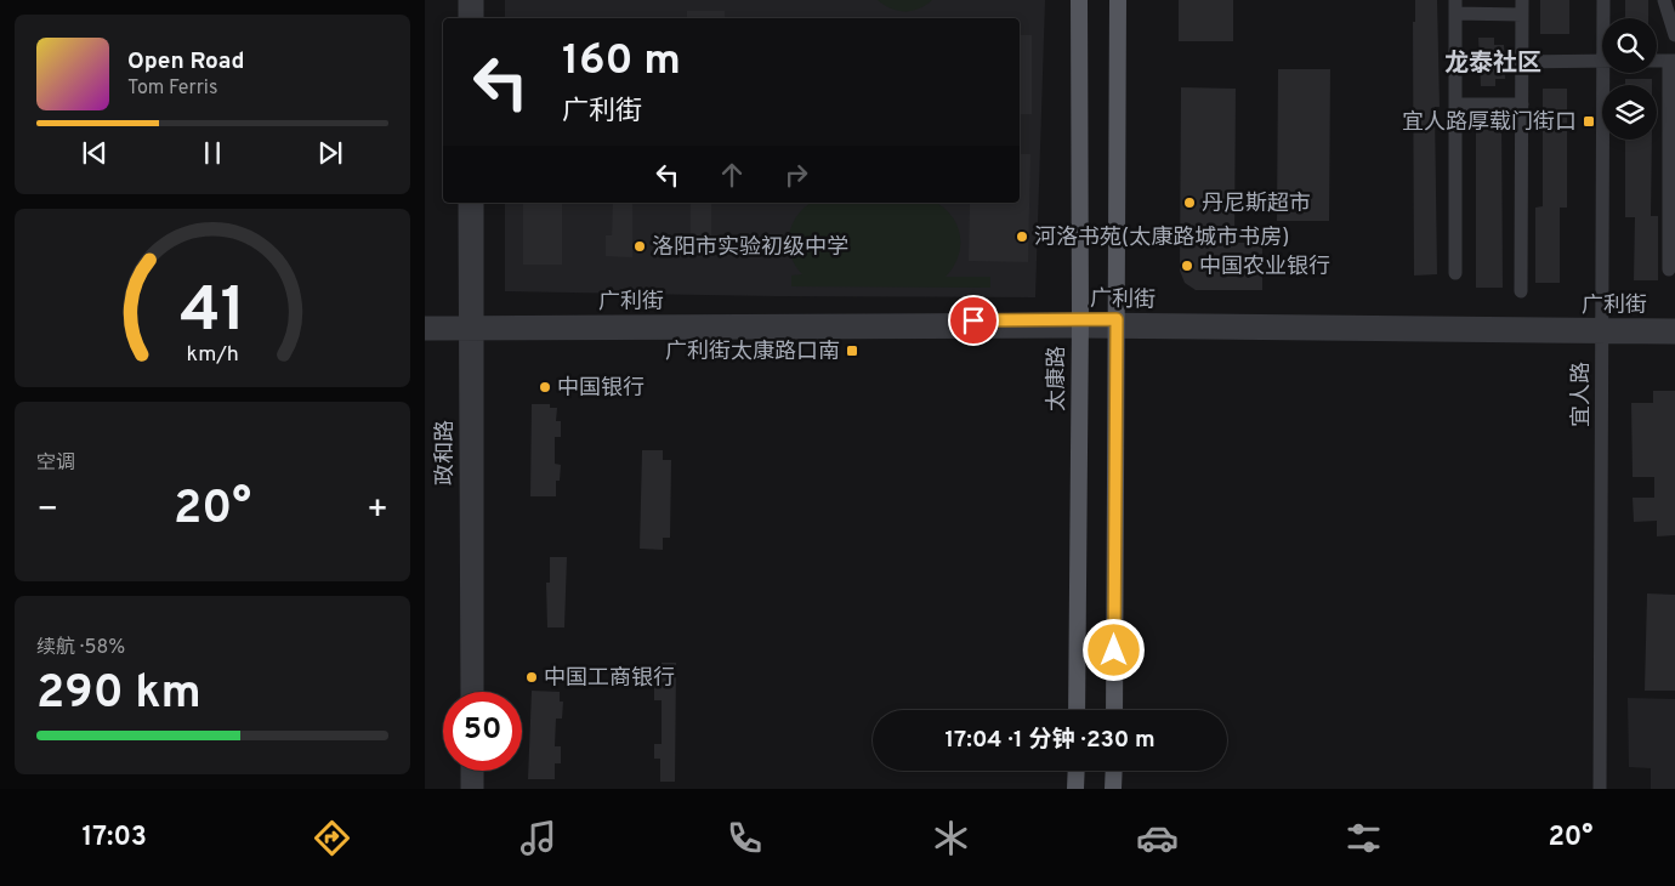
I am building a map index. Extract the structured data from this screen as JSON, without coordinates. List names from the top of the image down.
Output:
{
  "streets": {
    "main road": ["太康路"],
    "street": ["广利街", "宜人路", "政和路"]
  },
  "crossings": [
    ["广利街", "太康路"],
    ["广利街", "宜人路"],
    ["广利街", "政和路"]
  ],
  "districts": ["龙泰社区"],
  "places": {
    "transit": ["宜人路厚载门街口", "广利街太康路口南"],
    "other": [
      "丹尼斯超市",
      "河洛书苑(太康路城市书房)",
      "洛阳市实验初级中学",
      "中国农业银行",
      "中国银行",
      "中国工商银行"
    ]
  },
  "page": {
    "turn": ["160 m", "广利街"],
    "song": ["Open Road", "Tom Ferris"],
    "tile": [
      "空调",
      ["续航 · 58%", "290 km"]
    ],
    "heat": ["−", "20°", "+"],
    "limit": "50",
    "trip": "17:04 · 1 分钟 · 230 m",
    "tabs": ["17:03", "20°"],
    "gauge": ["41", "km/h"]
  }
}
